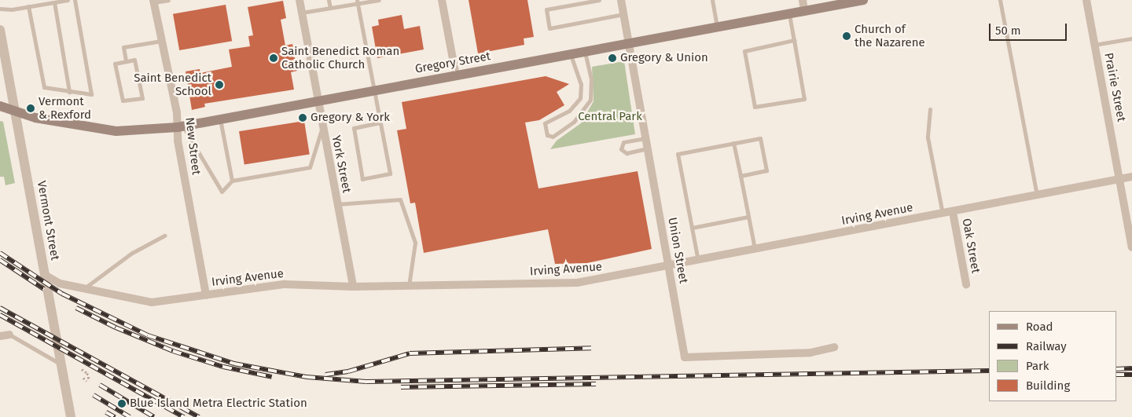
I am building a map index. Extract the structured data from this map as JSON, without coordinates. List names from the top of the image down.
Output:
{
  "streets": {
    "main road": ["Gregory Street"],
    "street": [
      "Prairie Street",
      "New Street",
      "York Street",
      "Irving Avenue",
      "Vermont Street",
      "Oak Street",
      "Union Street"
    ]
  },
  "crossings": [
    ["Gregory Street", "New Street"],
    ["Gregory Street", "York Street"],
    ["Gregory Street", "Union Street"],
    ["Prairie Street", "Irving Avenue"],
    ["New Street", "Irving Avenue"],
    ["York Street", "Irving Avenue"],
    ["Irving Avenue", "Vermont Street"],
    ["Irving Avenue", "Oak Street"],
    ["Irving Avenue", "Union Street"]
  ],
  "parks": ["Central Park"],
  "places": [
    "Church of the Nazarene",
    "Saint Benedict Roman Catholic Church",
    "Gregory & Union",
    "Saint Benedict School",
    "Vermont & Rexford",
    "Gregory & York",
    "Blue Island Metra Electric Station"
  ],
  "legend": [
    "Road",
    "Railway",
    "Park",
    "Building"
  ],
  "scale_bar": "50 m"
}
